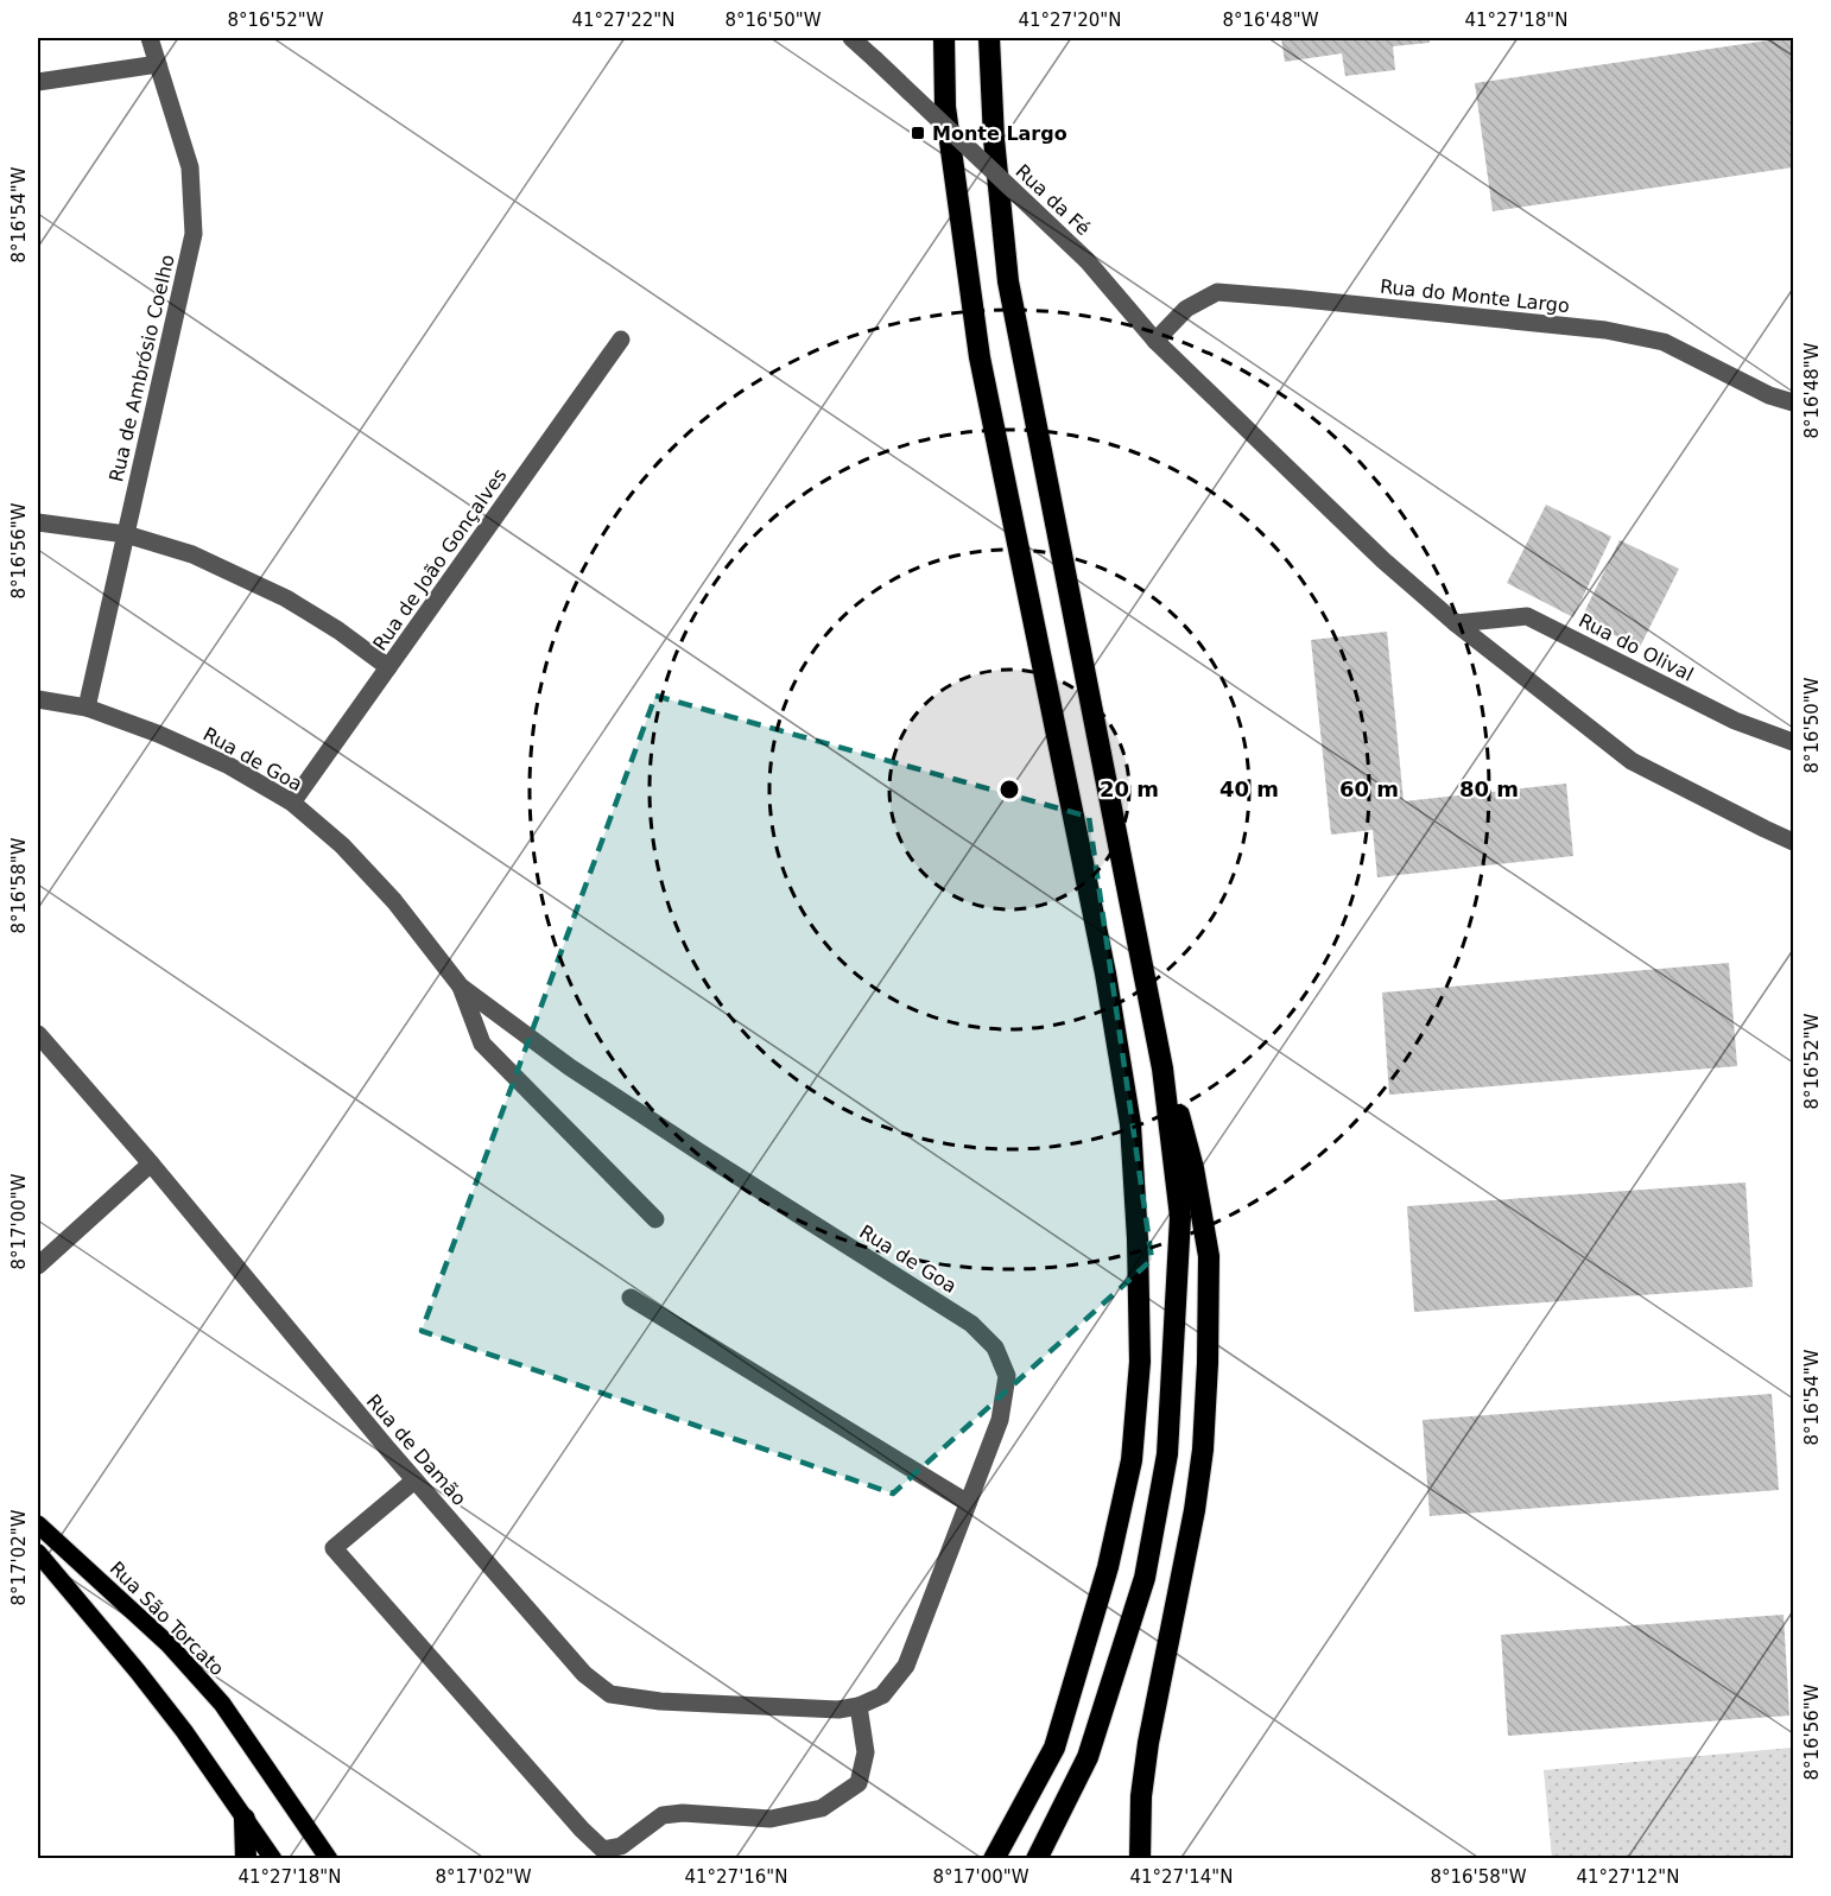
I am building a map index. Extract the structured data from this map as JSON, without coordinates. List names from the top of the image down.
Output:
{
  "streets": {
    "main road": ["Rua São Torcato"],
    "street": [
      "Rua da Fé",
      "Rua do Monte Largo",
      "Rua de Ambrósio Coelho",
      "Rua de João Gonçalves",
      "Rua do Olival",
      "Rua de Goa",
      "Rua de Damão"
    ]
  },
  "crossings": [
    ["Rua da Fé", "Rua do Monte Largo"],
    ["Rua da Fé", "Rua do Olival"],
    ["Rua de Ambrósio Coelho", "Rua de Goa"],
    ["Rua de João Gonçalves", "Rua de Goa"],
    ["Rua de Goa", "Rua de Damão"]
  ],
  "places": {
    "transit": ["Monte Largo"]
  },
  "coordinates": [
    "8°16'52\"W",
    "41°27'22\"N",
    "8°16'50\"W",
    "41°27'20\"N",
    "8°16'48\"W",
    "41°27'18\"N",
    "8°16'54\"W",
    "8°16'56\"W",
    "8°16'58\"W",
    "8°17'00\"W",
    "8°17'02\"W",
    "41°27'16\"N",
    "41°27'14\"N",
    "41°27'12\"N"
  ],
  "rings": [
    "20 m",
    "40 m",
    "60 m",
    "80 m"
  ]
}
